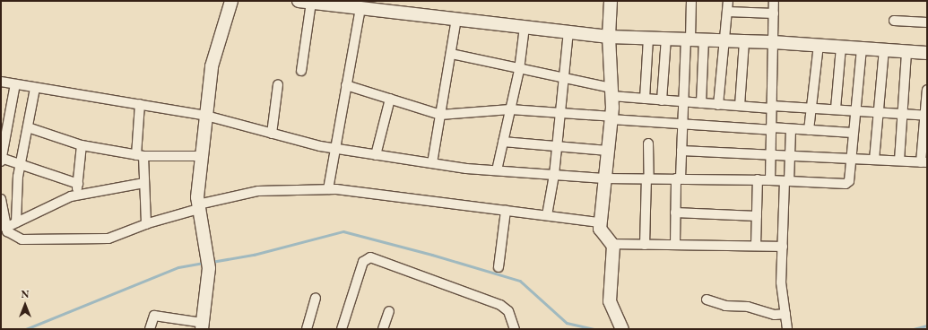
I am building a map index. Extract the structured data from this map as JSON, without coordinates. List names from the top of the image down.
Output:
{
  "north": "top"
}
